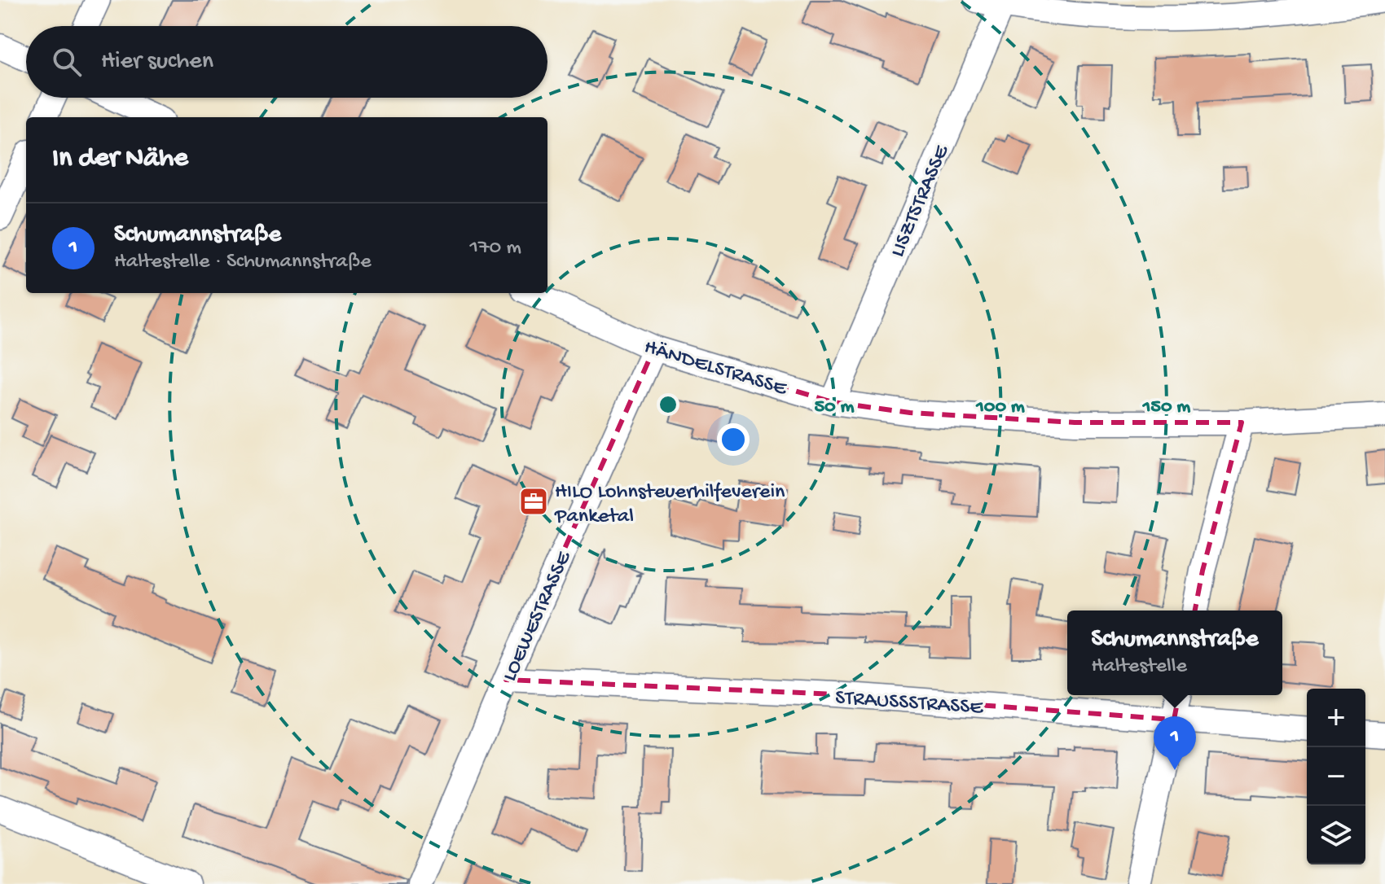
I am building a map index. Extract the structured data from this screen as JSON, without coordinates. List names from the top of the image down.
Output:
{
  "streets": {
    "street": [
      "LISZTSTRASSE",
      "HÄNDELSTRASSE",
      "LOEWESTRASSE",
      "STRAUSSSTRASSE"
    ]
  },
  "crossings": [
    ["LISZTSTRASSE", "HÄNDELSTRASSE"],
    ["HÄNDELSTRASSE", "LOEWESTRASSE"],
    ["LOEWESTRASSE", "STRAUSSSTRASSE"]
  ],
  "places": {
    "office": ["HILO Lohnsteuerhilfeverein Panketal"]
  },
  "page": {
    "search": "Hier suchen",
    "heading": "In der Nähe",
    "list": [
      {
        "mark": "1",
        "name": "Schumannstraße",
        "note": "Haltestelle · Schumannstraße",
        "value": "170 m"
      }
    ],
    "popup": ["Schumannstraße", "Haltestelle"],
    "map_buttons": ["+", "−"],
    "pins": "1"
  },
  "rings": ["50 m", "100 m", "150 m"]
}
